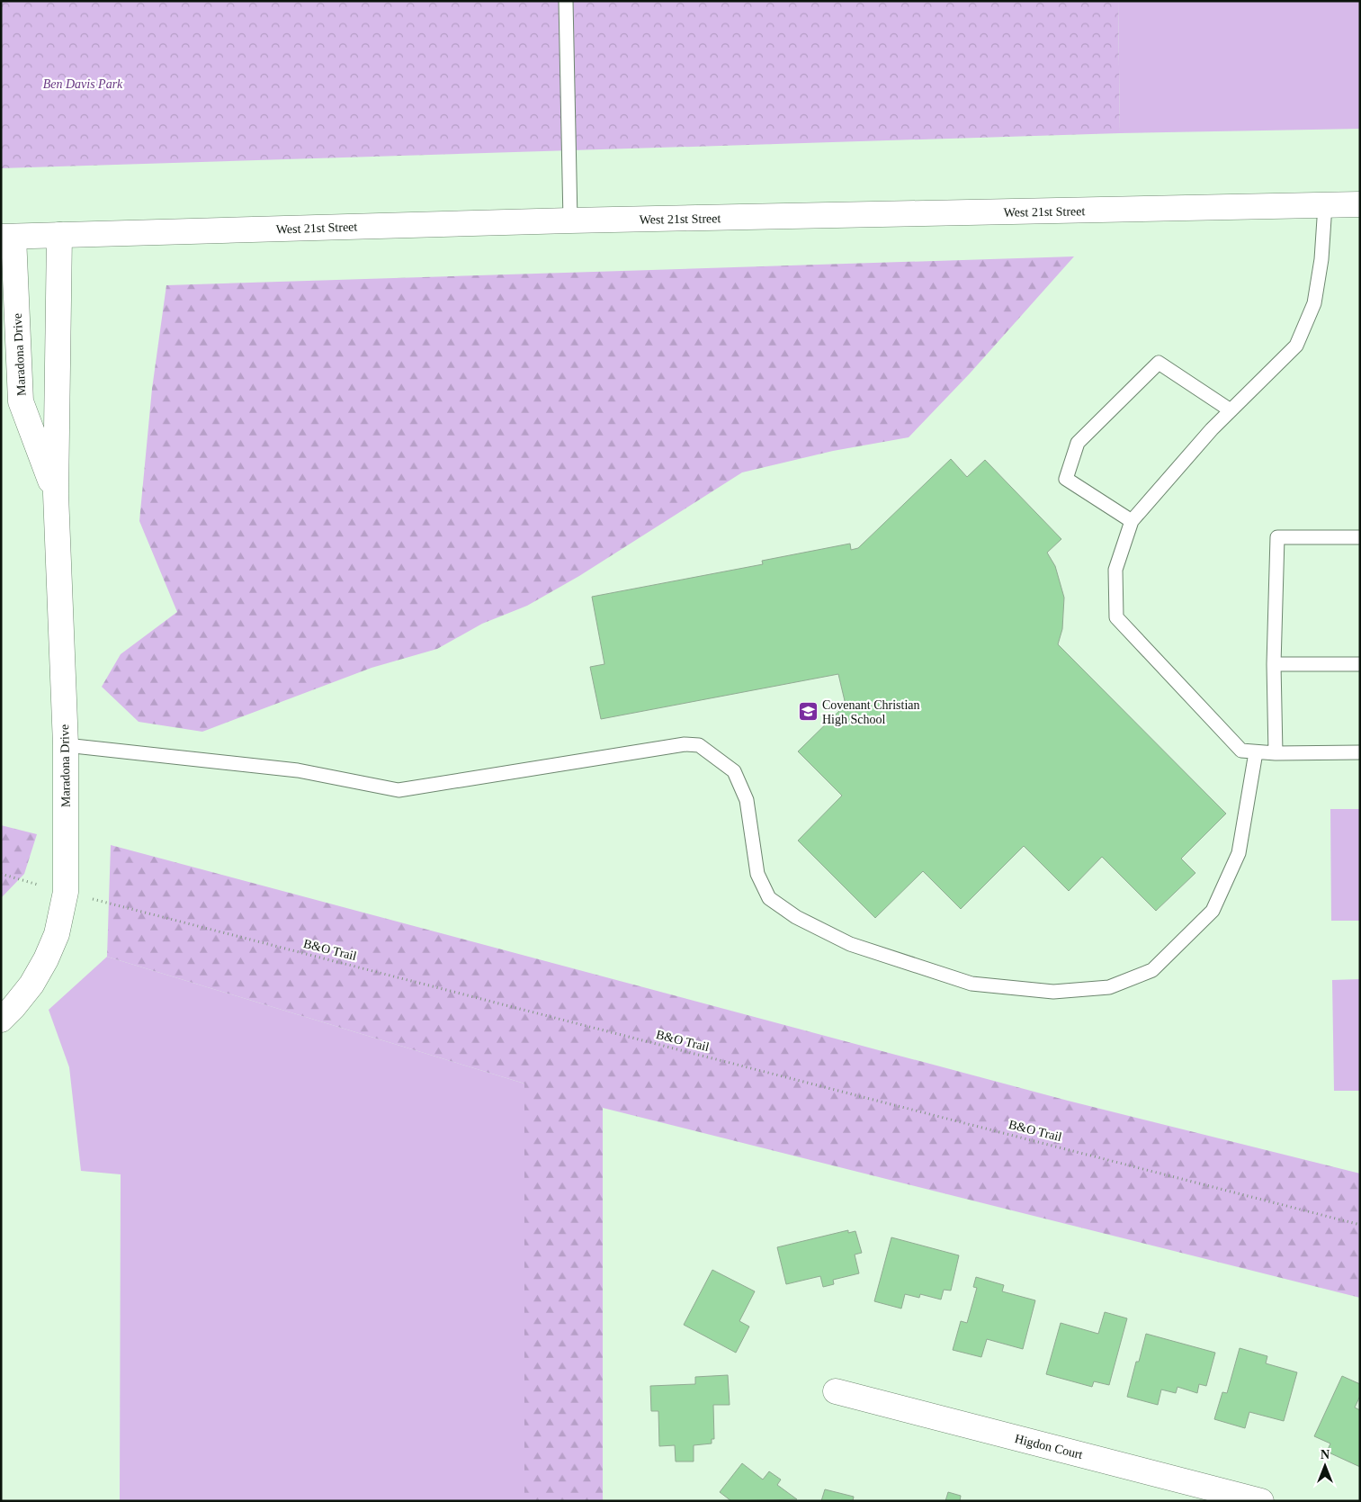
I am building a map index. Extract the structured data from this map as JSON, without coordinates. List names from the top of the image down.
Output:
{
  "streets": {
    "street": ["West 21st Street", "Maradona Drive", "Higdon Court"],
    "path": ["B&O Trail"]
  },
  "crossings": [
    ["West 21st Street", "Maradona Drive"],
    ["Maradona Drive", "B&O Trail"]
  ],
  "parks": ["Ben Davis Park"],
  "places": {
    "school or university": ["Covenant Christian High School"]
  },
  "north": "top"
}
